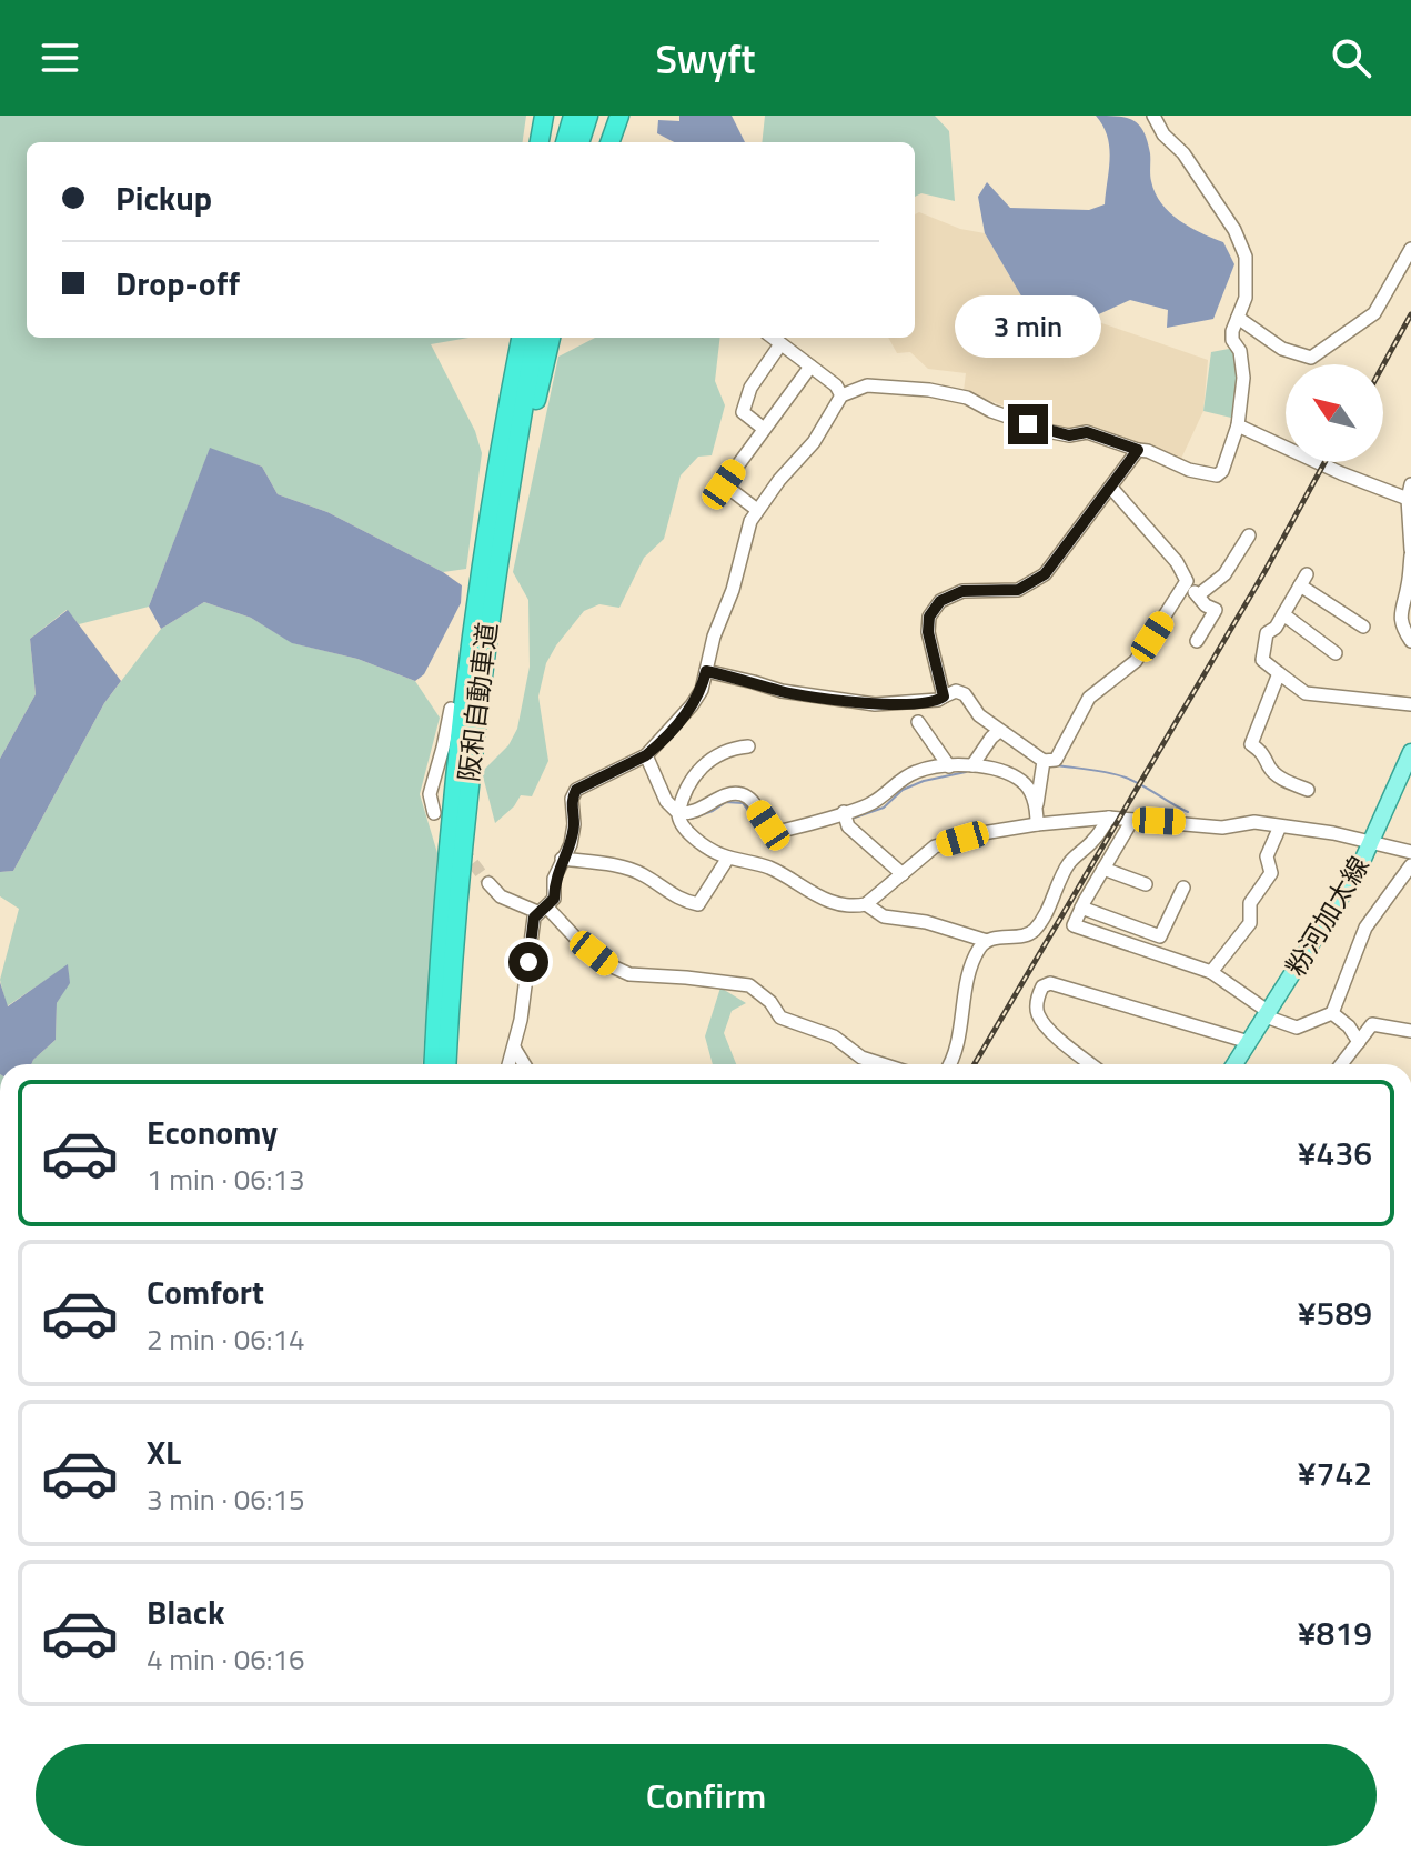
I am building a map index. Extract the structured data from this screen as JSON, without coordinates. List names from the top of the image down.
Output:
{
  "streets": {
    "highway": ["阪和自動車道"],
    "main road": ["粉河加太線"]
  },
  "north": "top left",
  "page": {
    "header": "Swyft",
    "banner": ["Pickup", "Drop-off"],
    "bubble": "3 min",
    "list": [
      {
        "name": "Economy",
        "note": "1 min · 06:13",
        "value": "¥436"
      },
      {
        "name": "Comfort",
        "note": "2 min · 06:14",
        "value": "¥589"
      },
      {
        "name": "XL",
        "note": "3 min · 06:15",
        "value": "¥742"
      },
      {
        "name": "Black",
        "note": "4 min · 06:16",
        "value": "¥819"
      }
    ],
    "buttons": "Confirm"
  }
}
